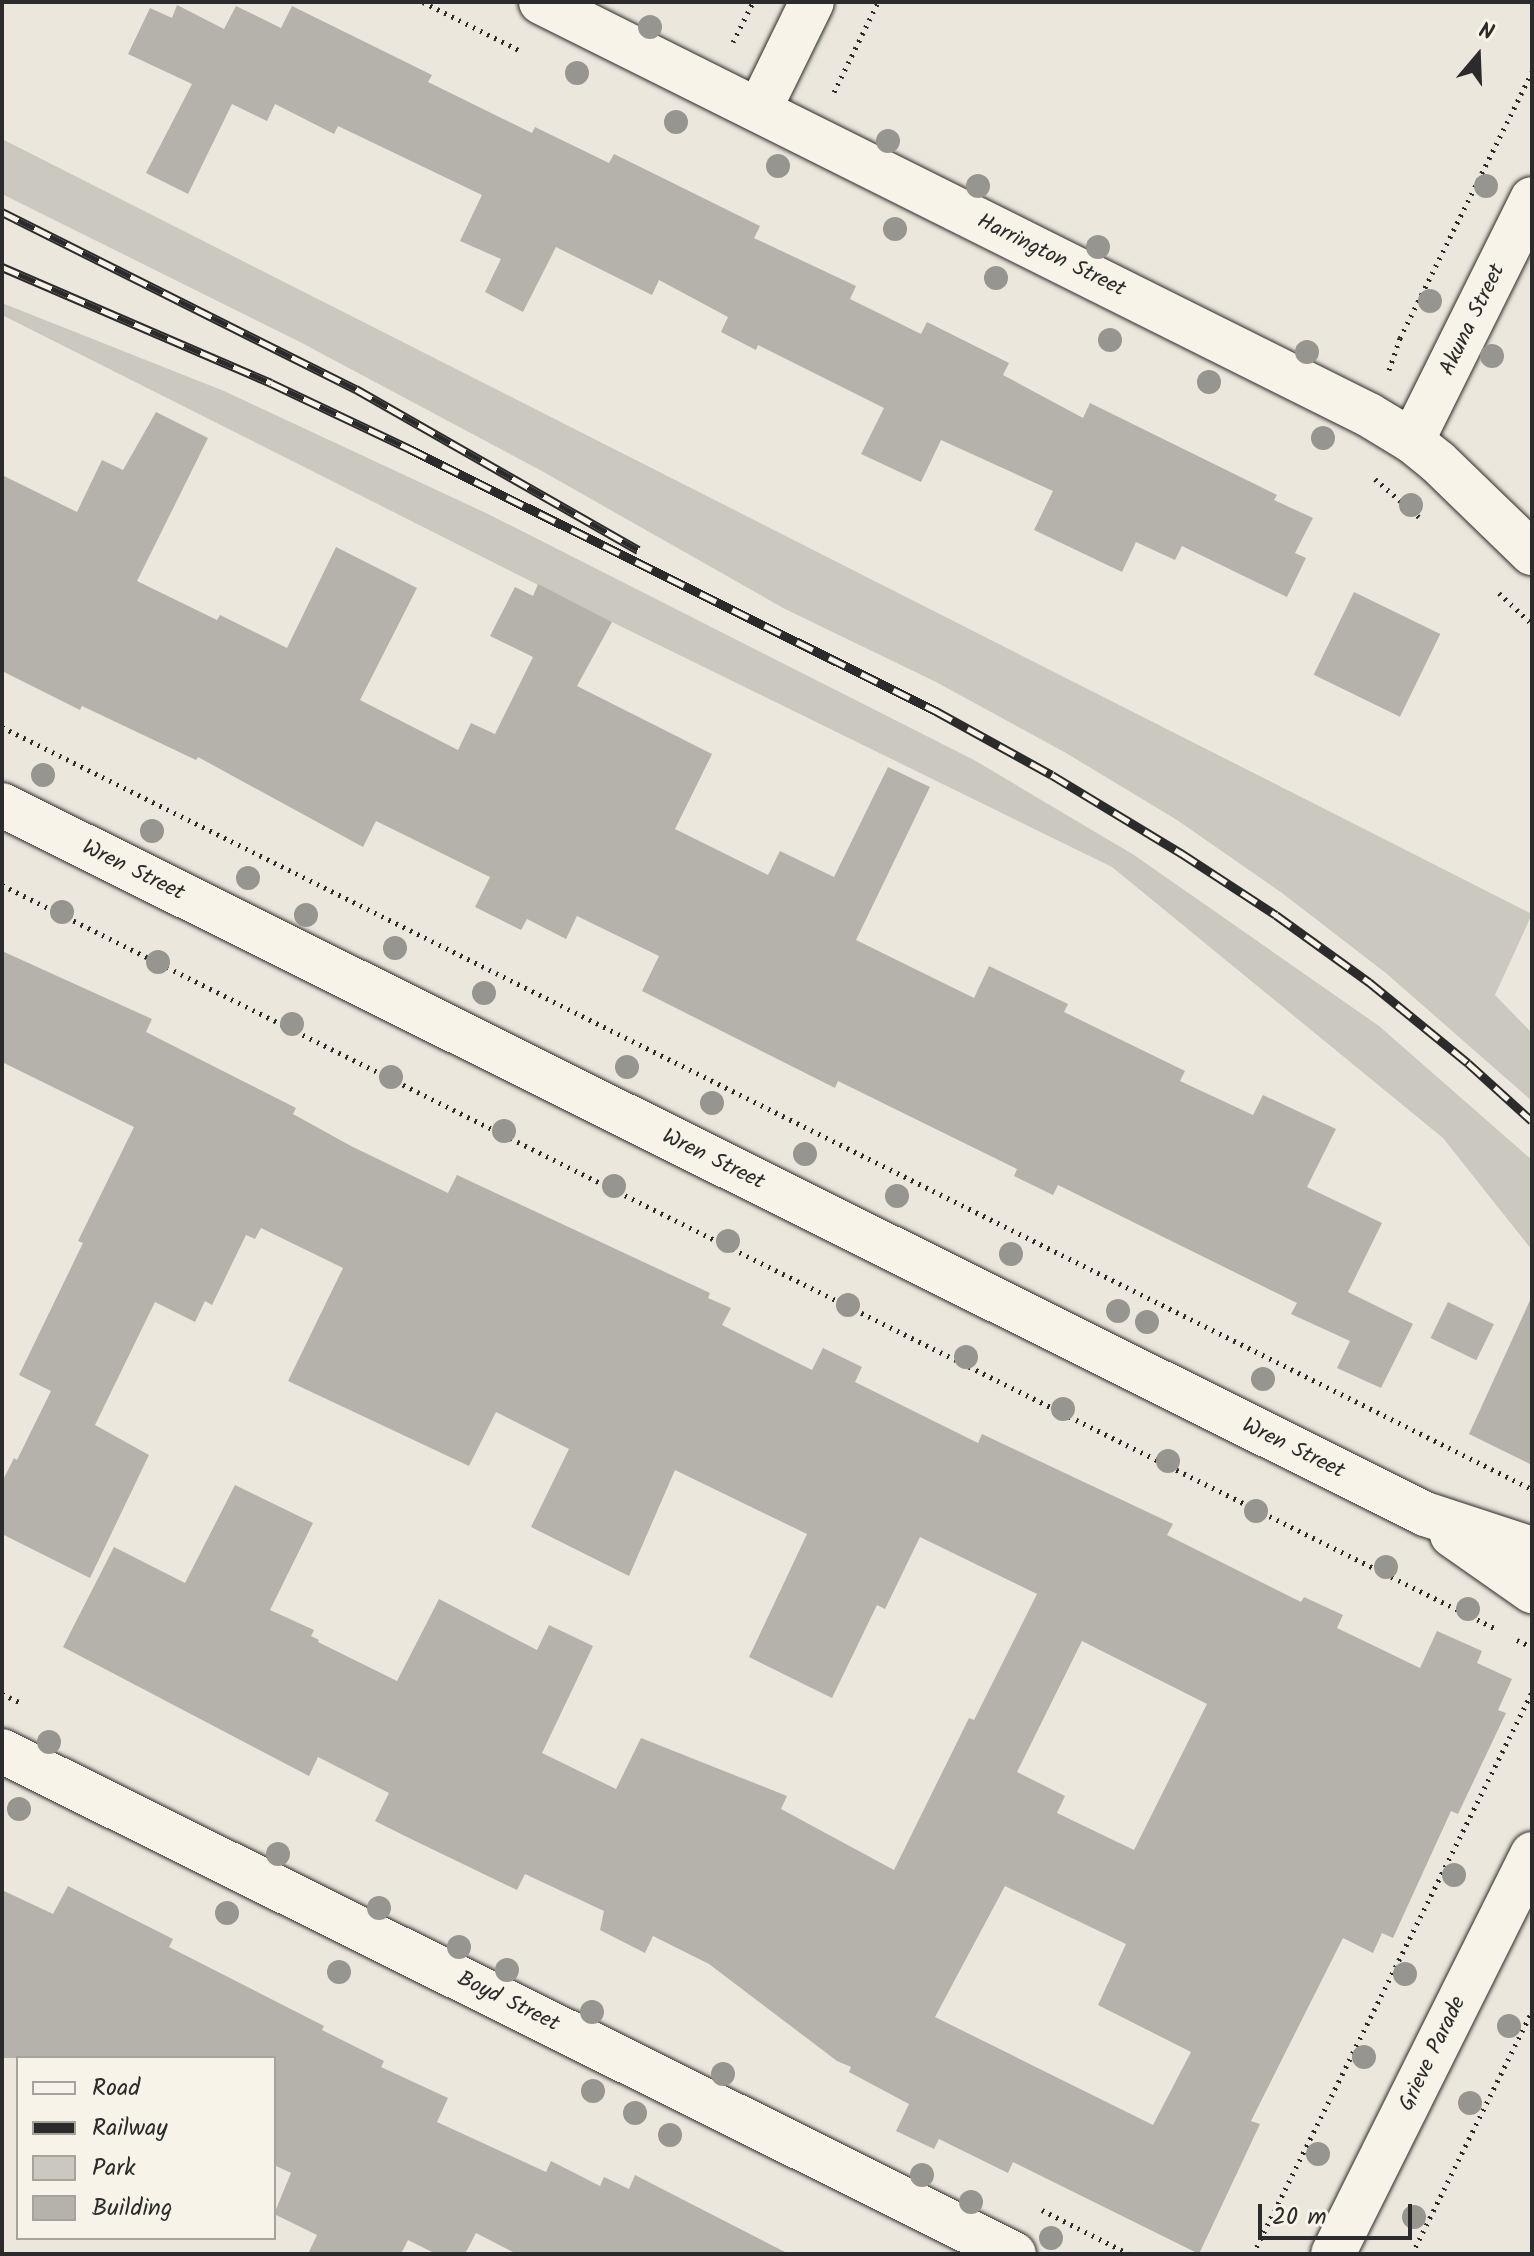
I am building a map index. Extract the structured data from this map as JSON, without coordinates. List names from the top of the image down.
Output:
{
  "streets": {
    "street": [
      "Harrington Street",
      "Akuna Street",
      "Wren Street",
      "Boyd Street",
      "Grieve Parade"
    ]
  },
  "crossings": [
    ["Harrington Street", "Akuna Street"]
  ],
  "legend": [
    "Road",
    "Railway",
    "Park",
    "Building"
  ],
  "scale_bar": "20 m",
  "north": "top"
}
